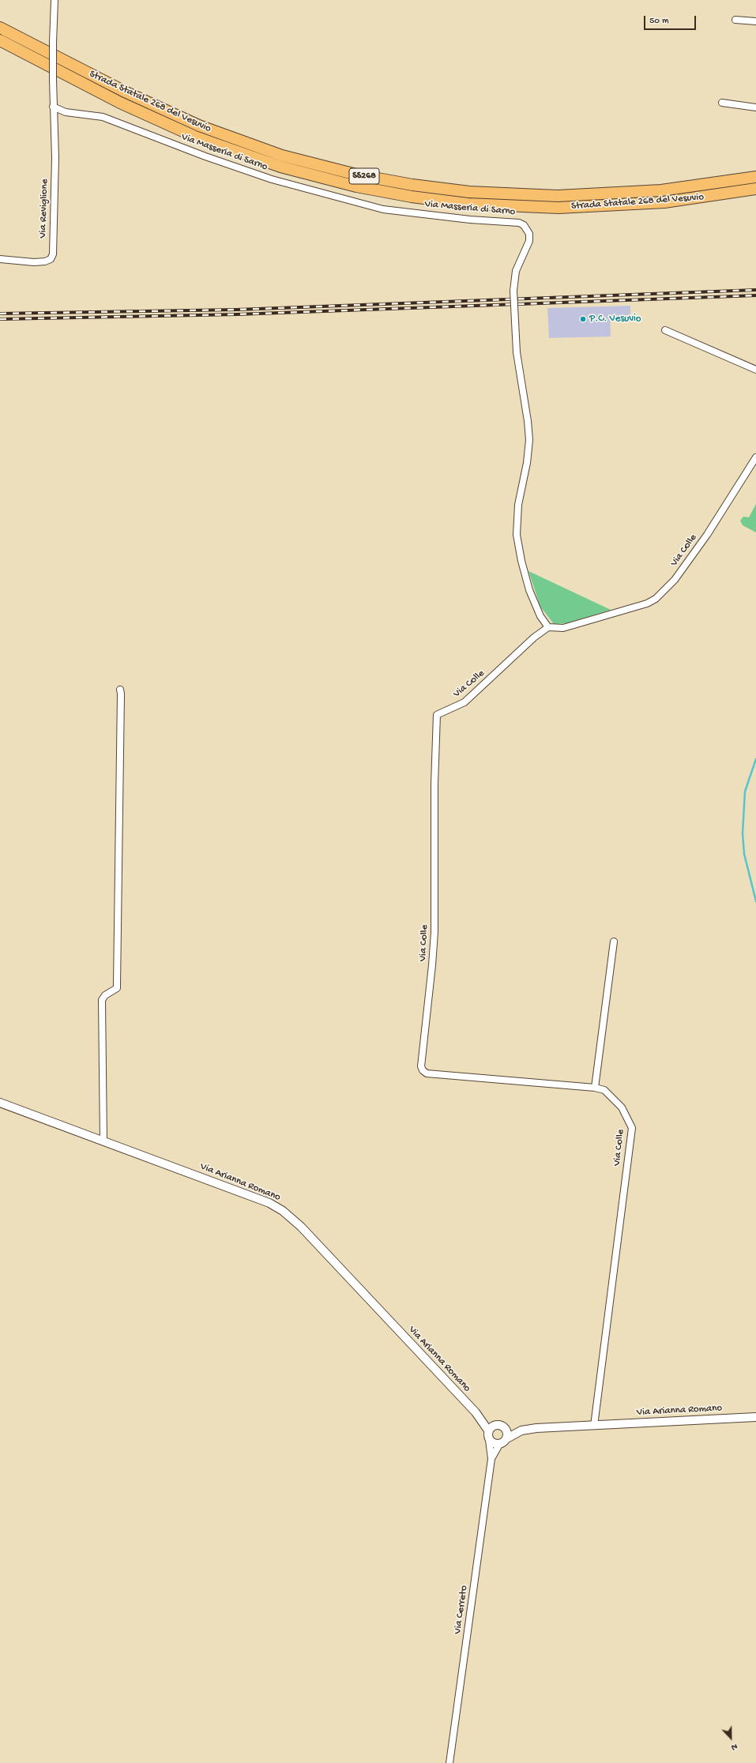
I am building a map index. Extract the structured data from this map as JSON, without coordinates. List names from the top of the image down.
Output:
{
  "streets": {
    "highway": ["Strada Statale 268 del Vesuvio", "SS268"],
    "street": [
      "Via Masseria di Sarno",
      "Via Reviglione",
      "Via Colle",
      "Via Arianna Romano",
      "Via Cerreto"
    ]
  },
  "crossings": [
    ["Via Masseria di Sarno", "Via Reviglione"],
    ["Via Masseria di Sarno", "Via Colle"],
    ["Via Colle", "Via Arianna Romano"],
    ["Via Arianna Romano", "Via Cerreto"]
  ],
  "places": ["P.C. Vesuvio"],
  "scale_bar": "50 m",
  "north": "bottom"
}
